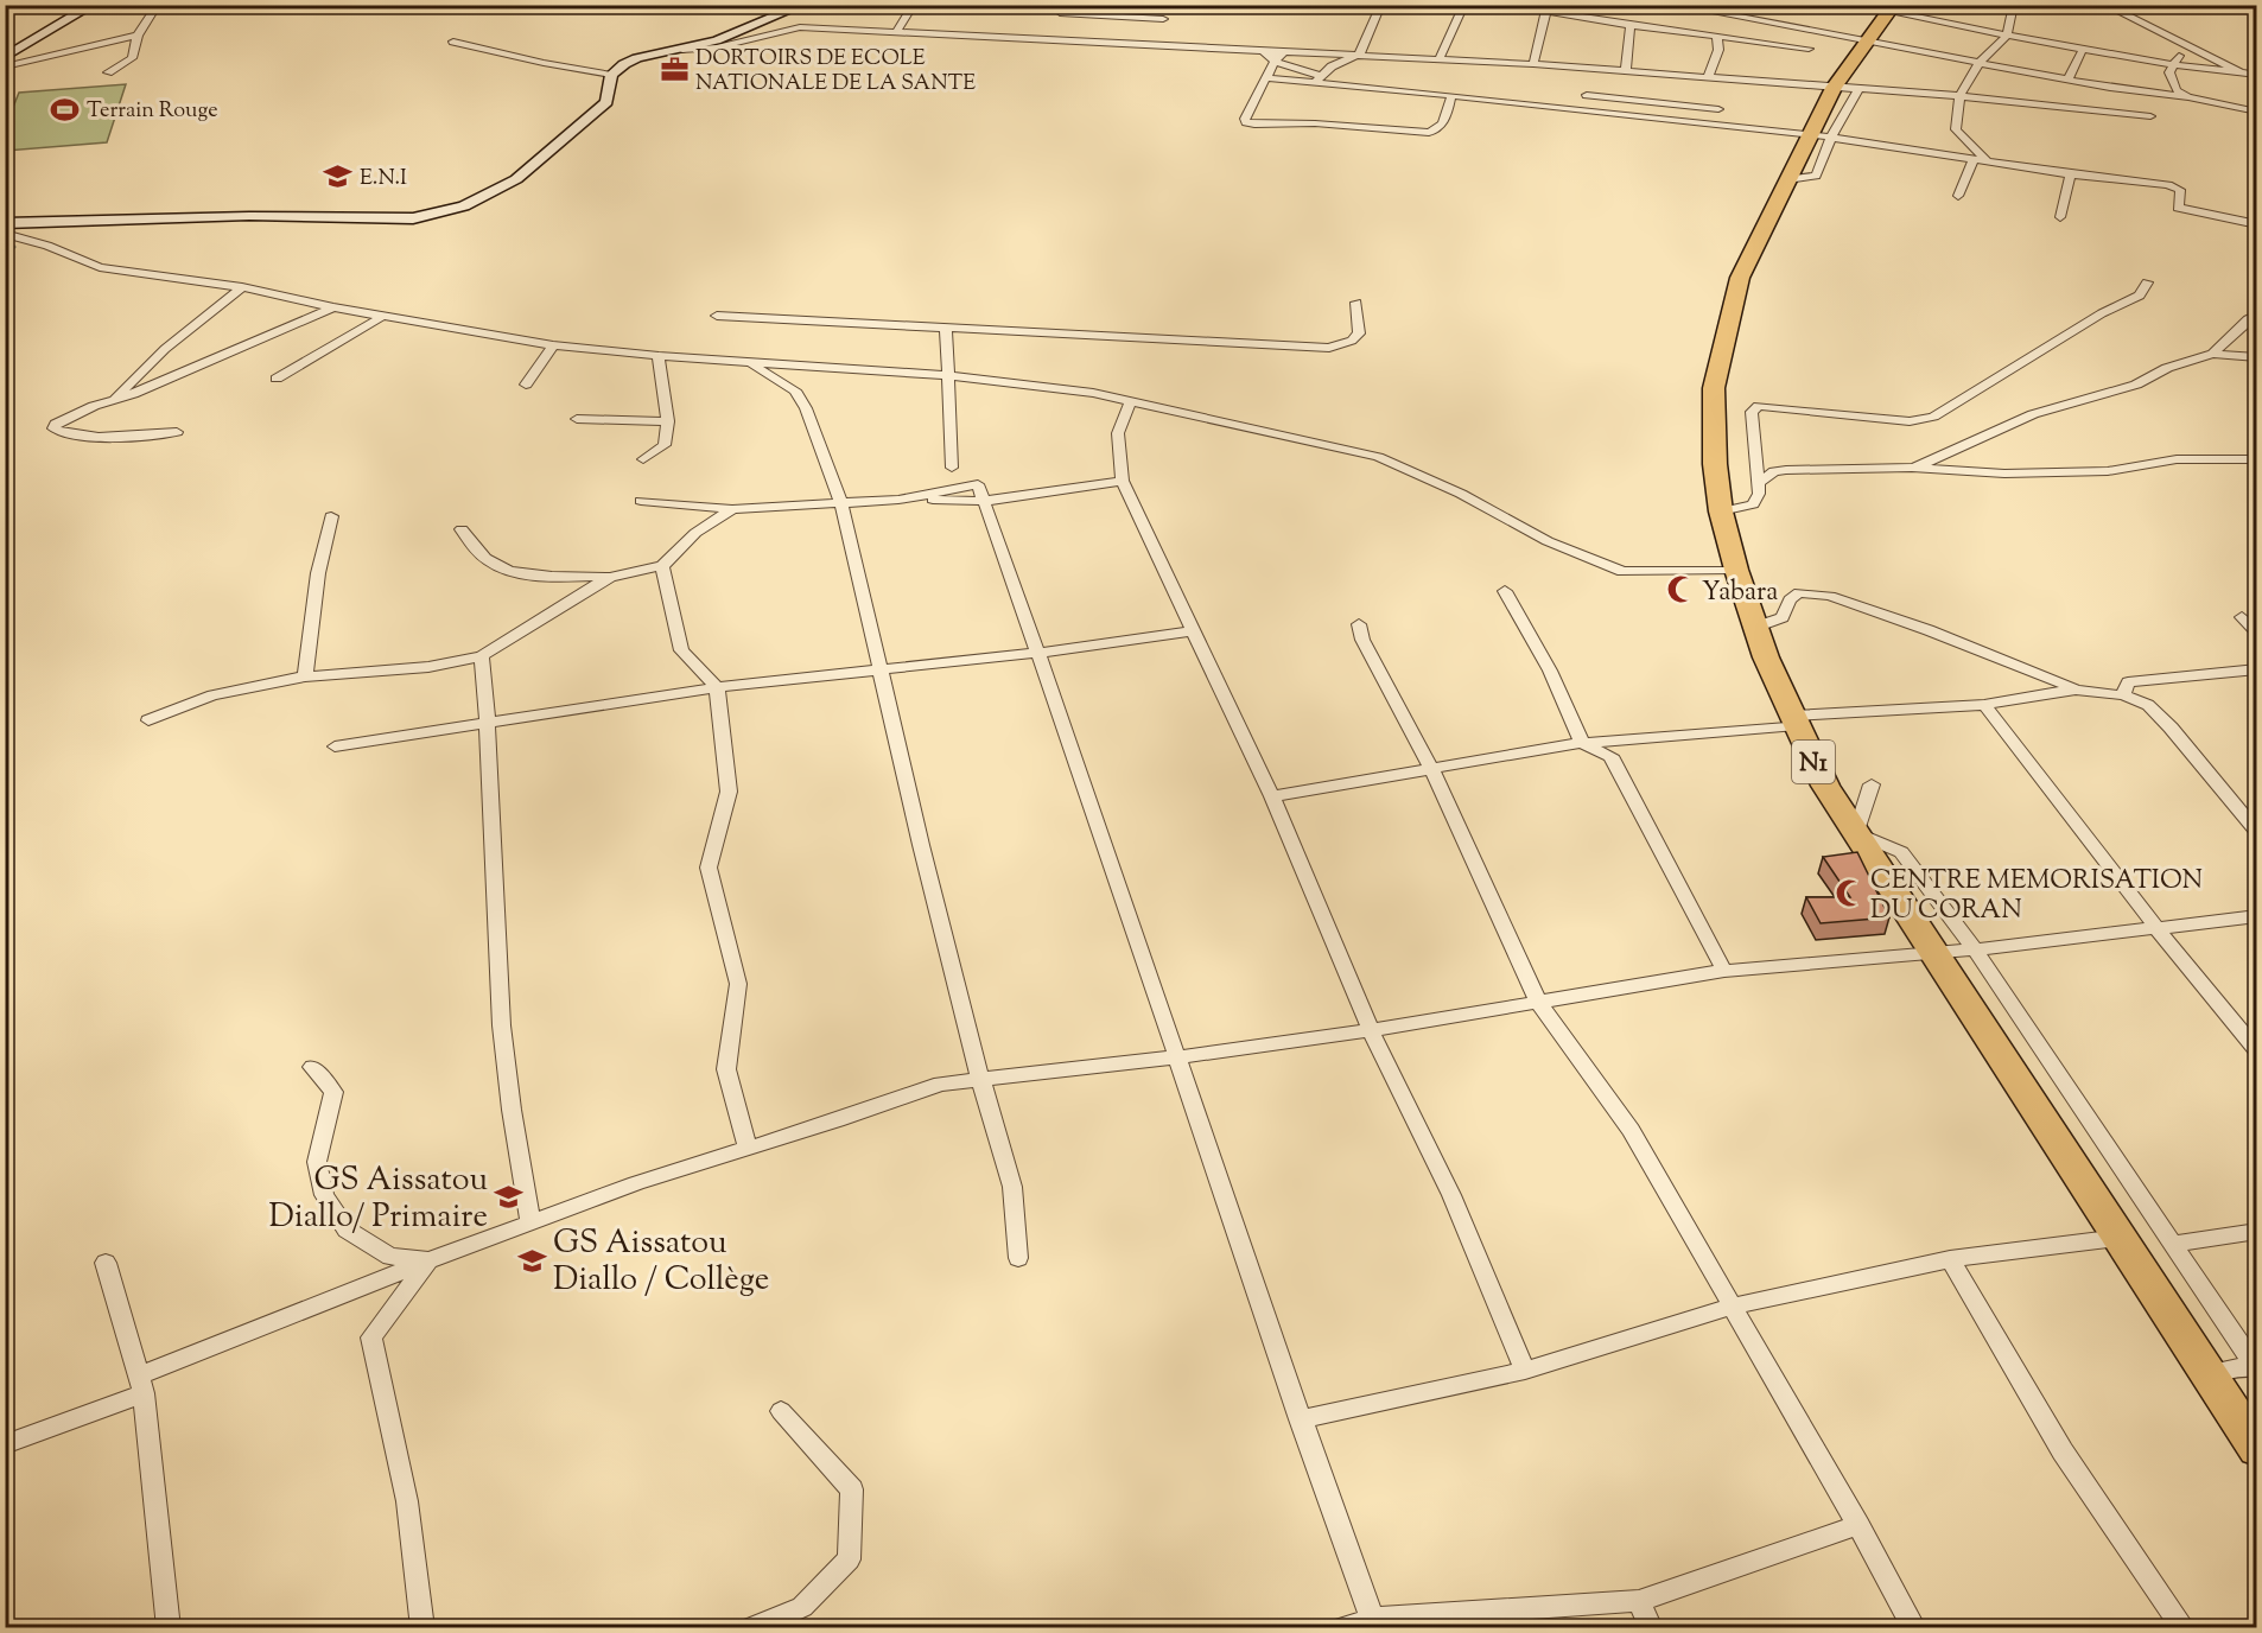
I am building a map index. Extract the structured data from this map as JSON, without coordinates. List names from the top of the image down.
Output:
{
  "streets": {
    "highway": ["N1"]
  },
  "places": {
    "office": ["DORTOIRS DE ECOLE NATIONALE DE LA SANTE"],
    "sports": ["Terrain Rouge"],
    "school or university": ["E.N.I", "GS Aissatou Diallo/ Primaire", "GS Aissatou Diallo / Collège"],
    "mosque": ["Yabara", "CENTRE MEMORISATION DU CORAN"]
  }
}
